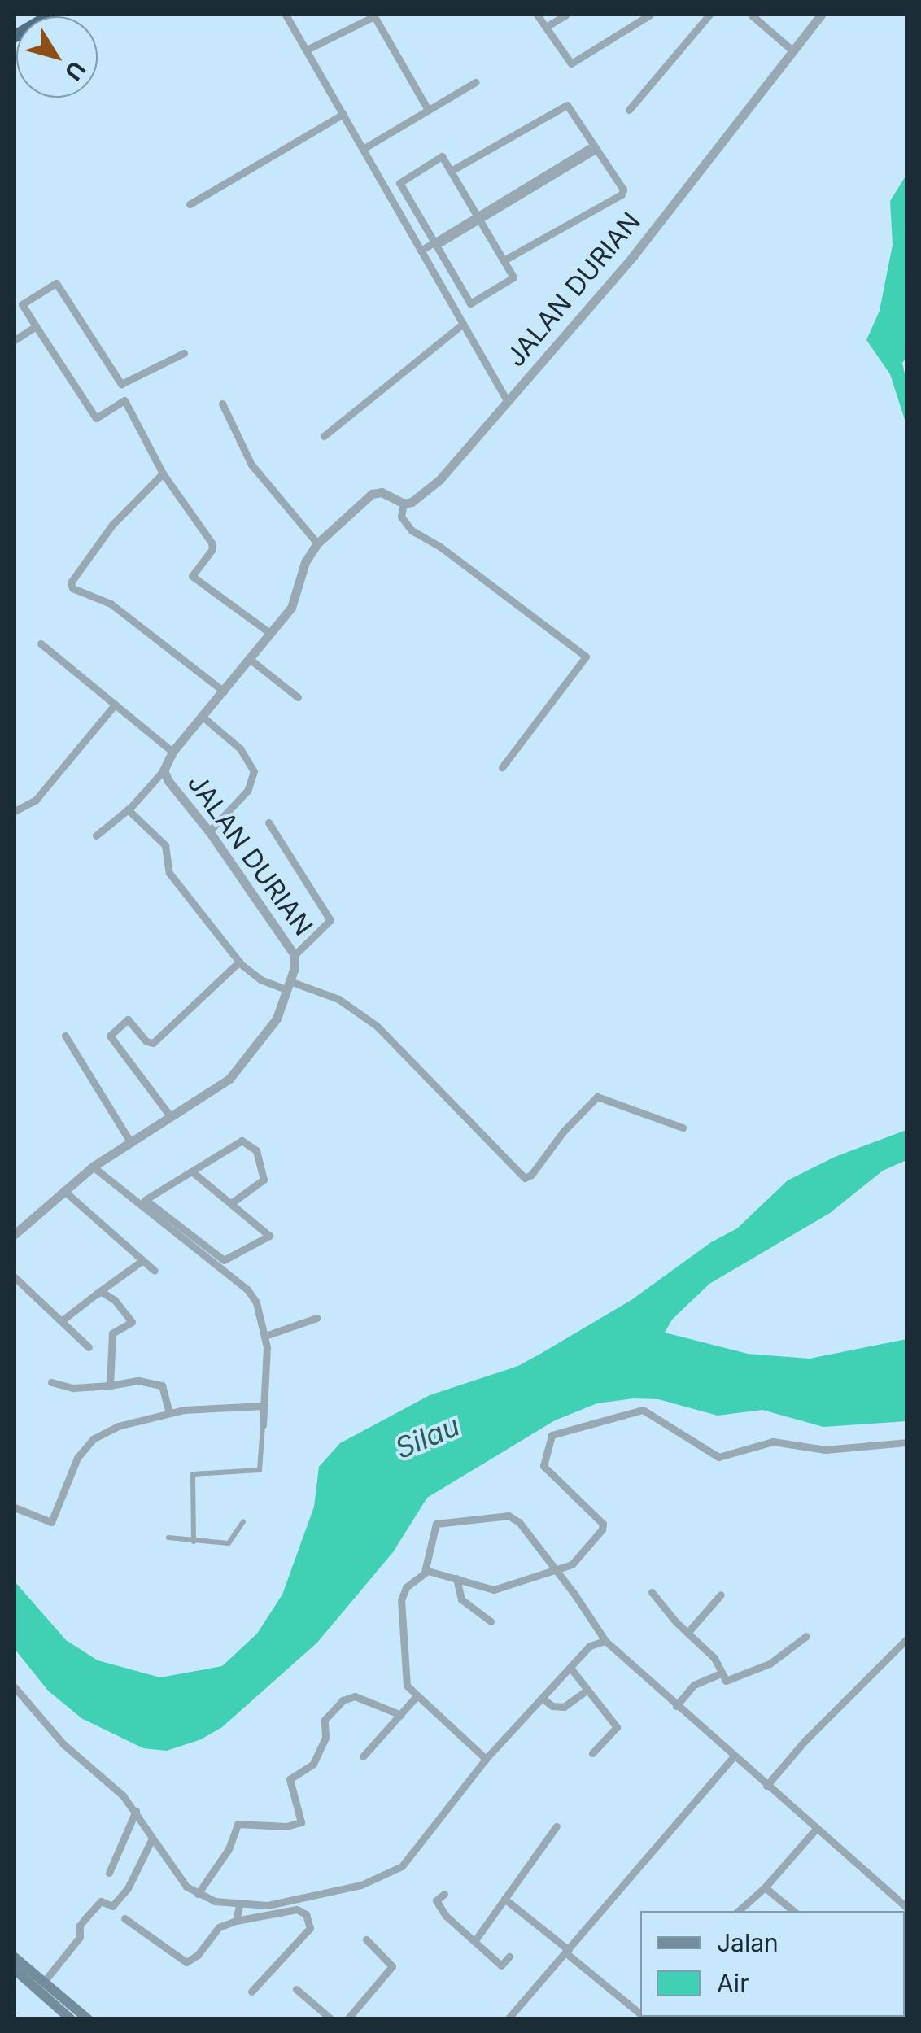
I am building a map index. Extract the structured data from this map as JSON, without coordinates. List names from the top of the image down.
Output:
{
  "streets": {
    "street": ["JALAN DURIAN"]
  },
  "water": ["Silau"],
  "legend": ["Jalan", "Air"],
  "north": "bottom right"
}
